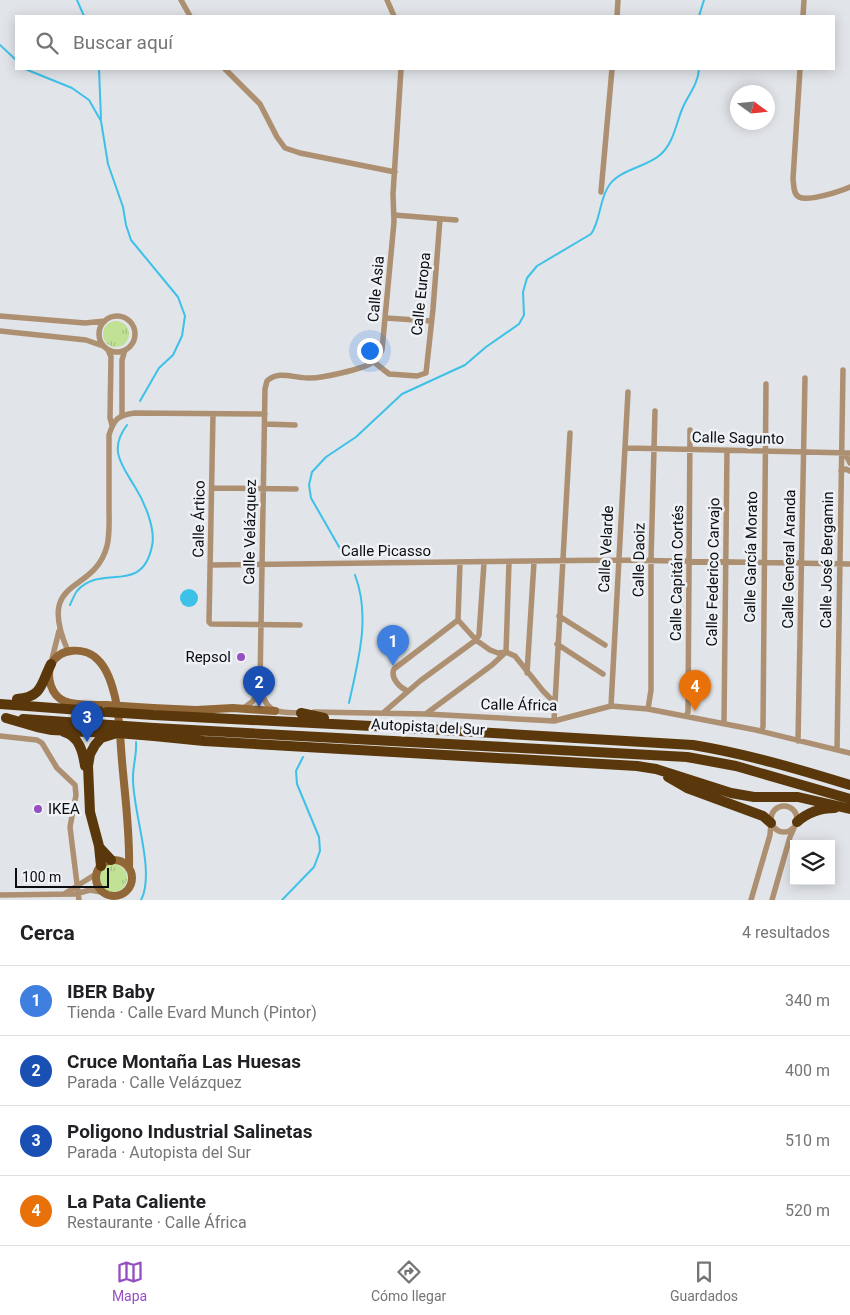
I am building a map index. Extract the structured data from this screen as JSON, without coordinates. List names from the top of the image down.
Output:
{
  "streets": {
    "highway": ["Autopista del Sur"],
    "street": [
      "Calle Asia",
      "Calle Europa",
      "Calle Sagunto",
      "Calle Ártico",
      "Calle Velázquez",
      "Calle Velarde",
      "Calle Picasso",
      "Calle García Morato",
      "Calle General Aranda",
      "Calle Daoiz",
      "Calle José Bergamin",
      "Calle Federico Carvajo",
      "Calle Capitán Cortés",
      "Calle África"
    ]
  },
  "crossings": [
    ["Calle Asia", "Calle Europa"],
    ["Calle Asia", "Calle Velázquez"],
    ["Calle Europa", "Calle Velázquez"],
    ["Calle Sagunto", "Calle Velarde"],
    ["Calle Sagunto", "Calle García Morato"],
    ["Calle Sagunto", "Calle General Aranda"],
    ["Calle Sagunto", "Calle Daoiz"],
    ["Calle Sagunto", "Calle José Bergamin"],
    ["Calle Sagunto", "Calle Federico Carvajo"],
    ["Calle Sagunto", "Calle Capitán Cortés"],
    ["Calle Ártico", "Calle Velázquez"],
    ["Calle Ártico", "Calle Picasso"],
    ["Calle Velázquez", "Calle Picasso"],
    ["Calle Velázquez", "Calle África"],
    ["Calle Velarde", "Calle Picasso"],
    ["Calle Velarde", "Calle África"],
    ["Calle Picasso", "Calle García Morato"],
    ["Calle Picasso", "Calle General Aranda"],
    ["Calle Picasso", "Calle Daoiz"],
    ["Calle Picasso", "Calle José Bergamin"],
    ["Calle Picasso", "Calle Federico Carvajo"],
    ["Calle Picasso", "Calle Capitán Cortés"],
    ["Calle García Morato", "Calle África"],
    ["Calle General Aranda", "Calle África"],
    ["Calle Daoiz", "Calle África"],
    ["Calle José Bergamin", "Calle África"],
    ["Calle Federico Carvajo", "Calle África"],
    ["Calle Capitán Cortés", "Calle África"]
  ],
  "places": ["Repsol", "IKEA"],
  "scale_bar": "100 m",
  "north": "right",
  "page": {
    "search": "Buscar aquí",
    "pins": [
      "1",
      "2",
      "4",
      "3"
    ],
    "scale": "100 m",
    "heading": ["Cerca", "4 resultados"],
    "list": [
      {
        "mark": "1",
        "name": "IBER Baby",
        "note": "Tienda · Calle Evard Munch (Pintor)",
        "value": "340 m"
      },
      {
        "mark": "2",
        "name": "Cruce Montaña Las Huesas",
        "note": "Parada · Calle Velázquez",
        "value": "400 m"
      },
      {
        "mark": "3",
        "name": "Poligono Industrial Salinetas",
        "note": "Parada · Autopista del Sur",
        "value": "510 m"
      },
      {
        "mark": "4",
        "name": "La Pata Caliente",
        "note": "Restaurante · Calle África",
        "value": "520 m"
      }
    ],
    "nav": ["Mapa", "Cómo llegar", "Guardados"]
  }
}
